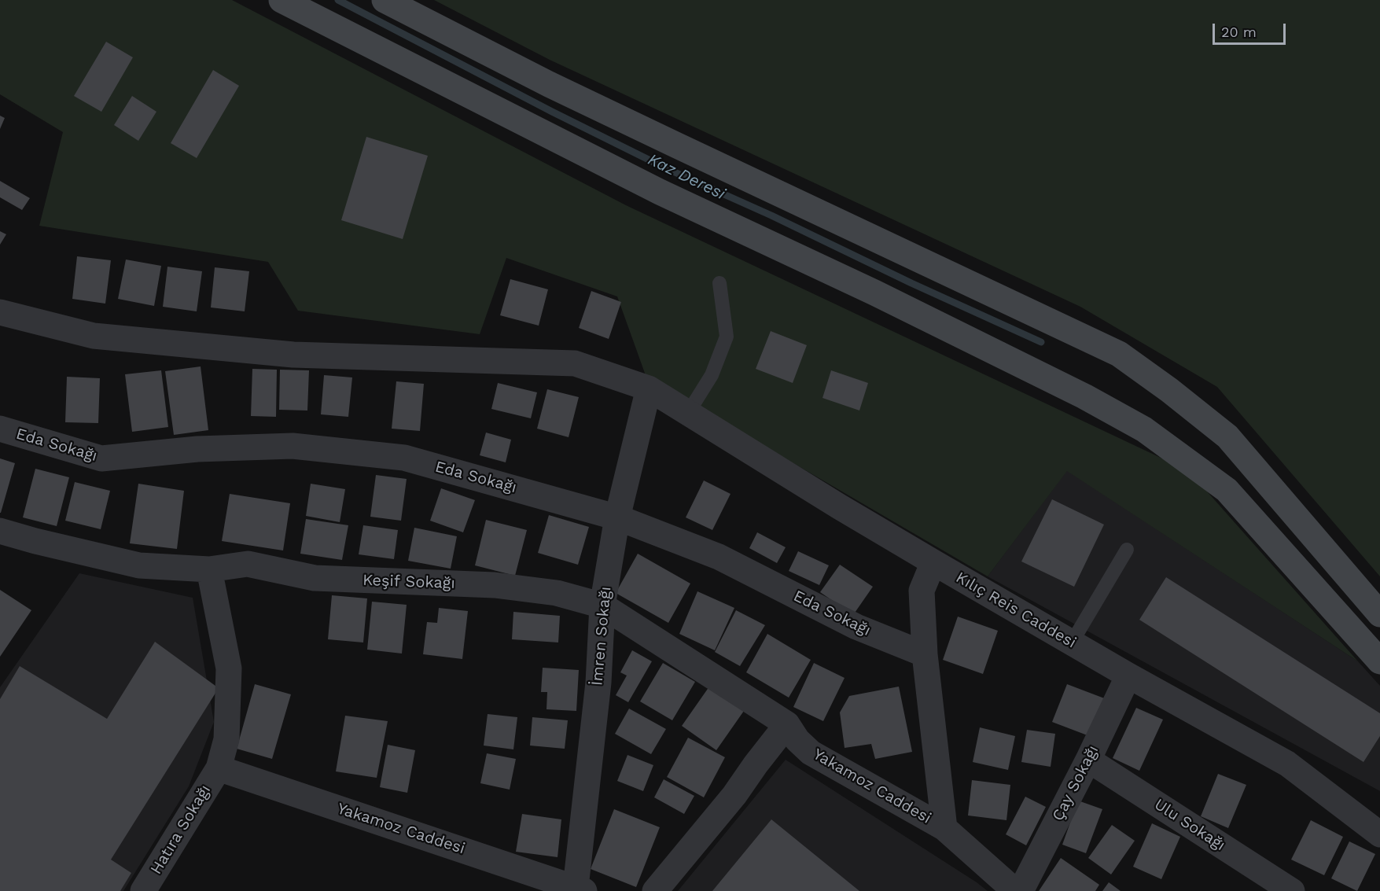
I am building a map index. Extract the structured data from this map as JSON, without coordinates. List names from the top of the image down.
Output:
{
  "streets": {
    "street": [
      "Eda Sokağı",
      "Keşif Sokağı",
      "Kılıç Reis Caddesi",
      "İmren Sokağı",
      "Çay Sokağı",
      "Yakamoz Caddesi",
      "Ulu Sokağı",
      "Hatıra Sokağı"
    ]
  },
  "crossings": [
    ["Eda Sokağı", "İmren Sokağı"],
    ["Keşif Sokağı", "İmren Sokağı"],
    ["Keşif Sokağı", "Yakamoz Caddesi"],
    ["Keşif Sokağı", "Hatıra Sokağı"],
    ["Kılıç Reis Caddesi", "İmren Sokağı"],
    ["Kılıç Reis Caddesi", "Çay Sokağı"],
    ["İmren Sokağı", "Yakamoz Caddesi"],
    ["Çay Sokağı", "Ulu Sokağı"],
    ["Yakamoz Caddesi", "Hatıra Sokağı"]
  ],
  "water": ["Kaz Deresi"],
  "scale_bar": "20 m"
}
